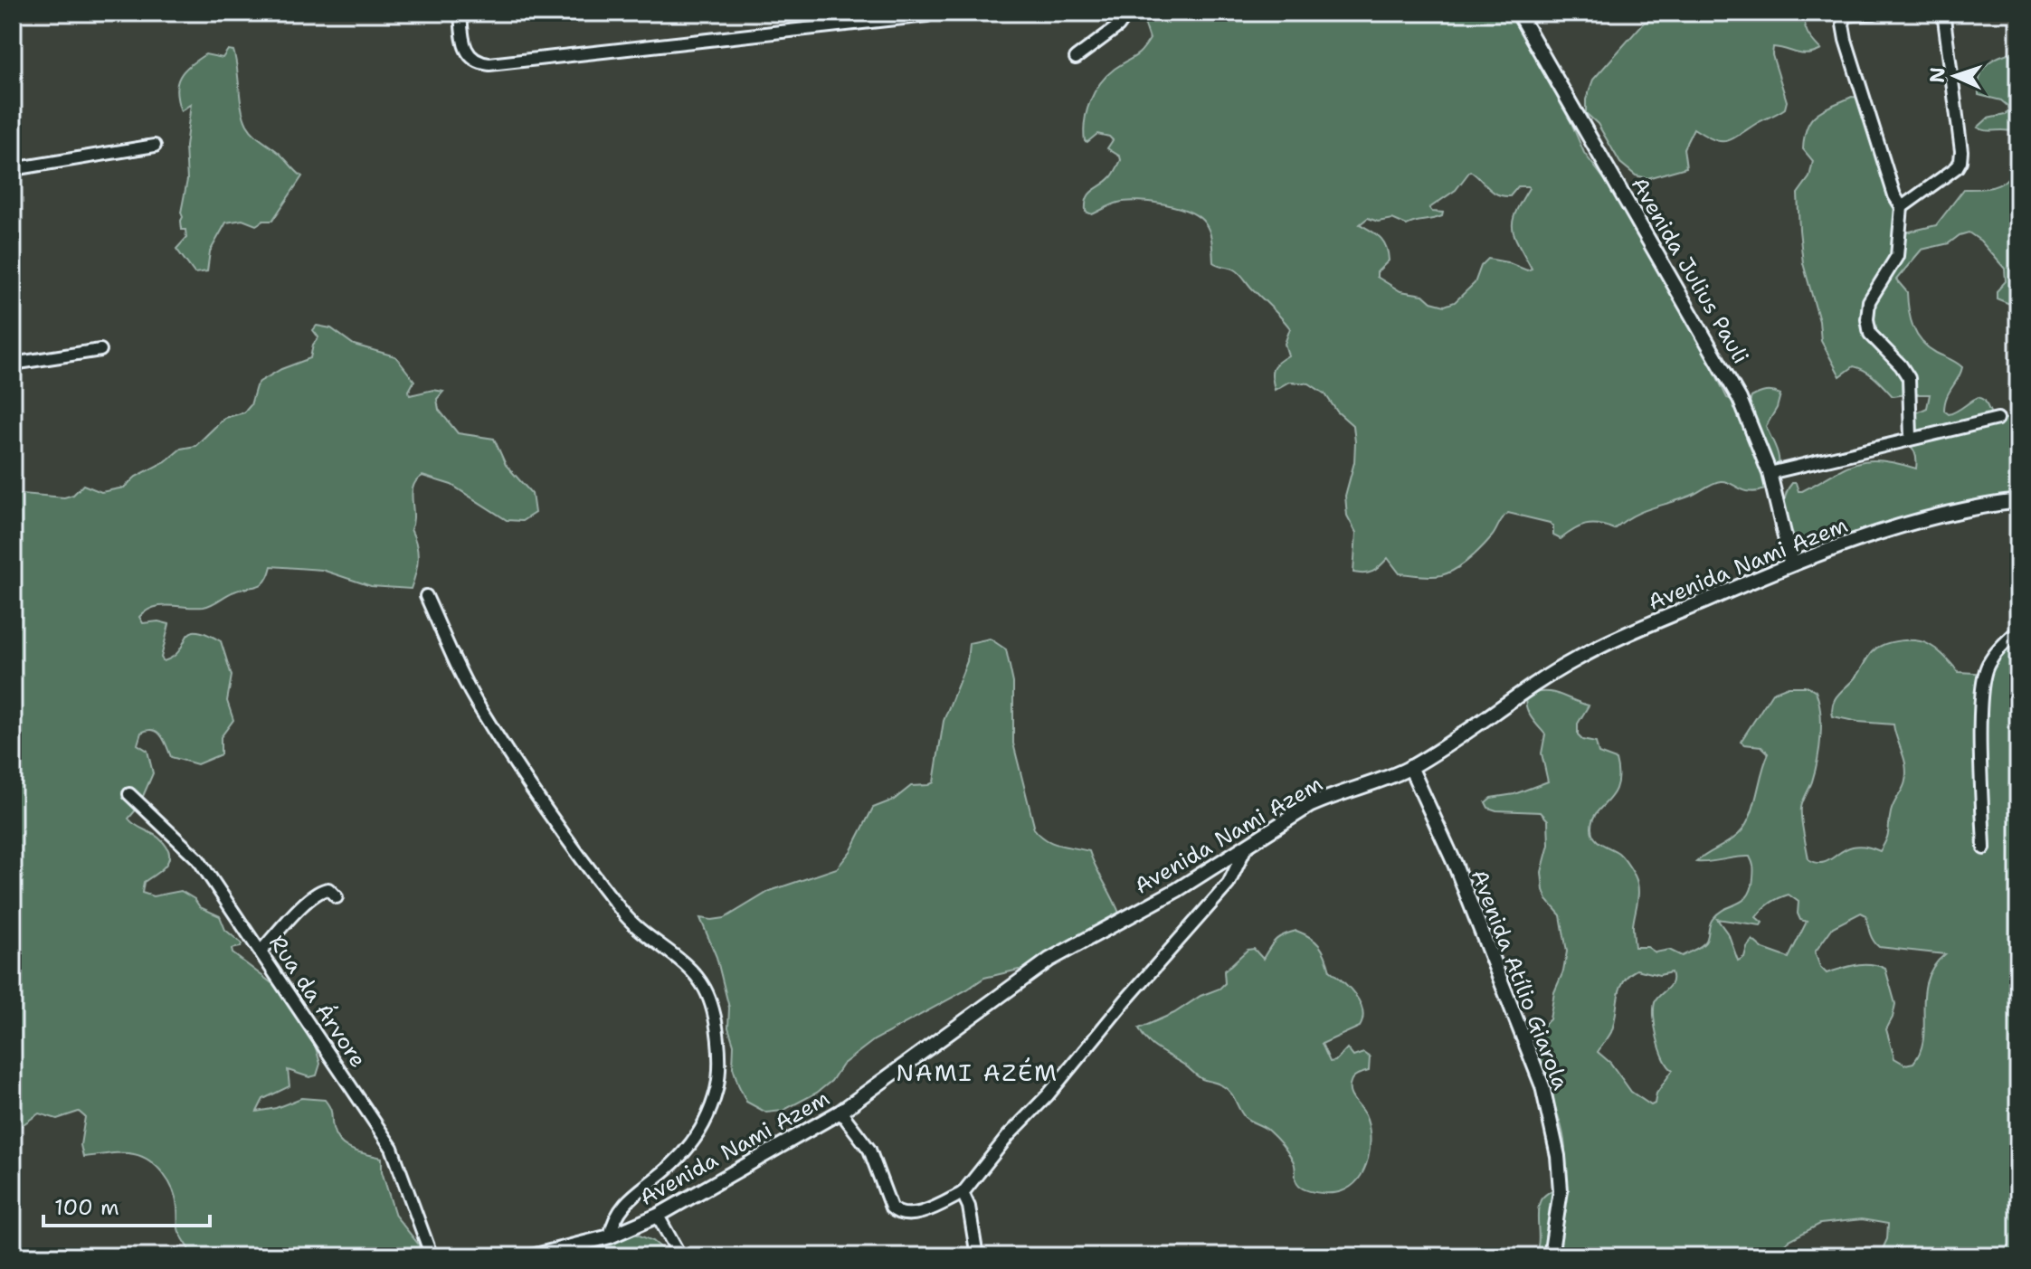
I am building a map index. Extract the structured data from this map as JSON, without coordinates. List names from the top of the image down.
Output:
{
  "streets": {
    "street": [
      "Avenida Julius Pauli",
      "Avenida Nami Azem",
      "Avenida Atílio Giarola",
      "Rua da Árvore"
    ]
  },
  "crossings": [
    ["Avenida Julius Pauli", "Avenida Nami Azem"],
    ["Avenida Nami Azem", "Avenida Atílio Giarola"]
  ],
  "districts": ["NAMI AZÉM"],
  "scale_bar": "100 m",
  "north": "left"
}
